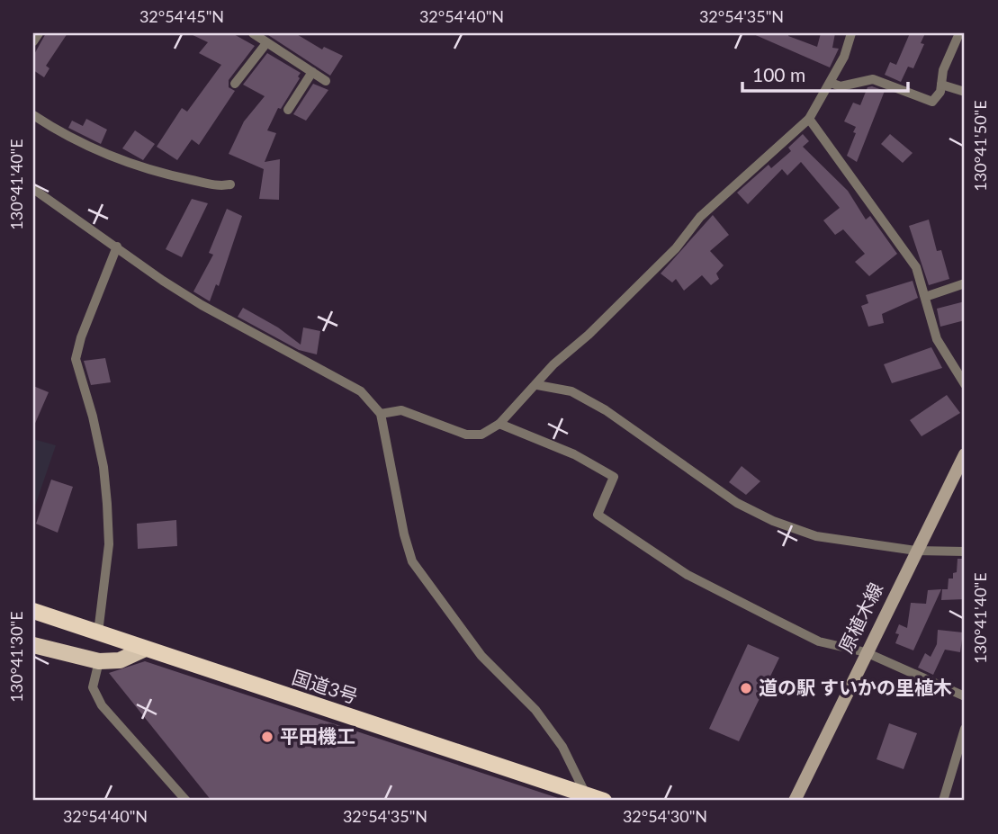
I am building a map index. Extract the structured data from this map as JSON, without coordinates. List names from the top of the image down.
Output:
{
  "streets": {
    "highway": ["国道3号"],
    "main road": ["原植木線"]
  },
  "places": ["道の駅 すいかの里植木", "平田機工"],
  "scale_bar": "100 m",
  "coordinates": [
    "32°54'45\"N",
    "32°54'40\"N",
    "32°54'35\"N",
    "130°41'50\"E",
    "130°41'40\"E",
    "130°41'30\"E",
    "32°54'30\"N"
  ]
}
